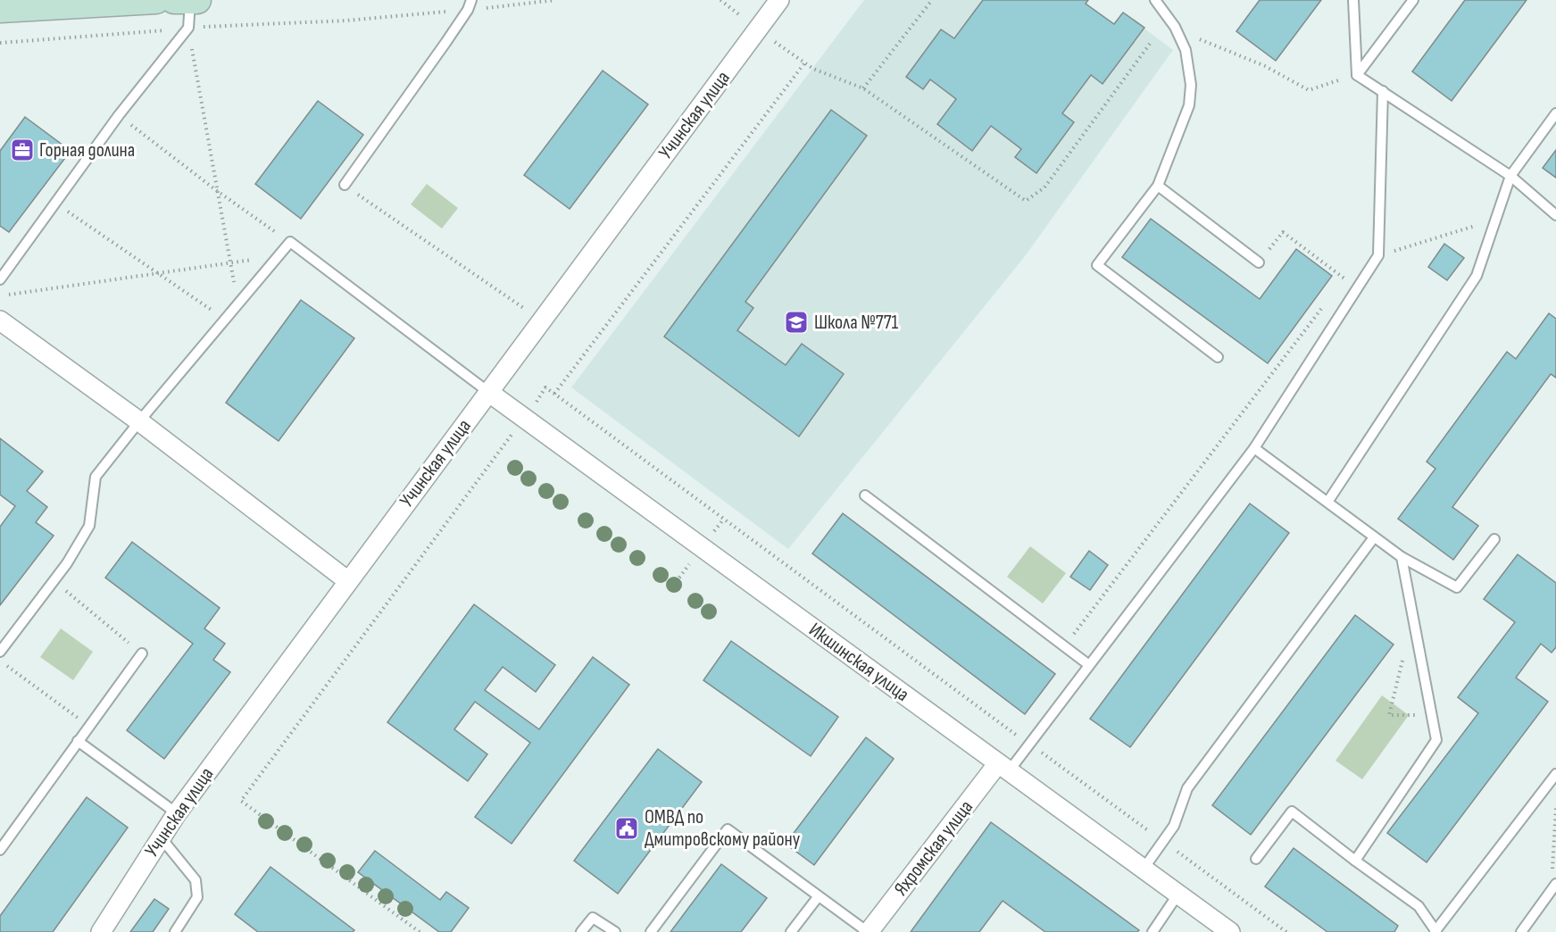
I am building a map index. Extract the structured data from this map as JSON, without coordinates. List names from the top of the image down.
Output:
{
  "streets": {
    "street": ["Учинская улица", "Икшинская улица", "Яхромская улица"]
  },
  "crossings": [
    ["Учинская улица", "Икшинская улица"],
    ["Икшинская улица", "Яхромская улица"]
  ],
  "places": {
    "office": ["Горная долина"],
    "school or university": ["Школа №771"],
    "public building": ["ОМВД по Дмитровскому району"]
  }
}
